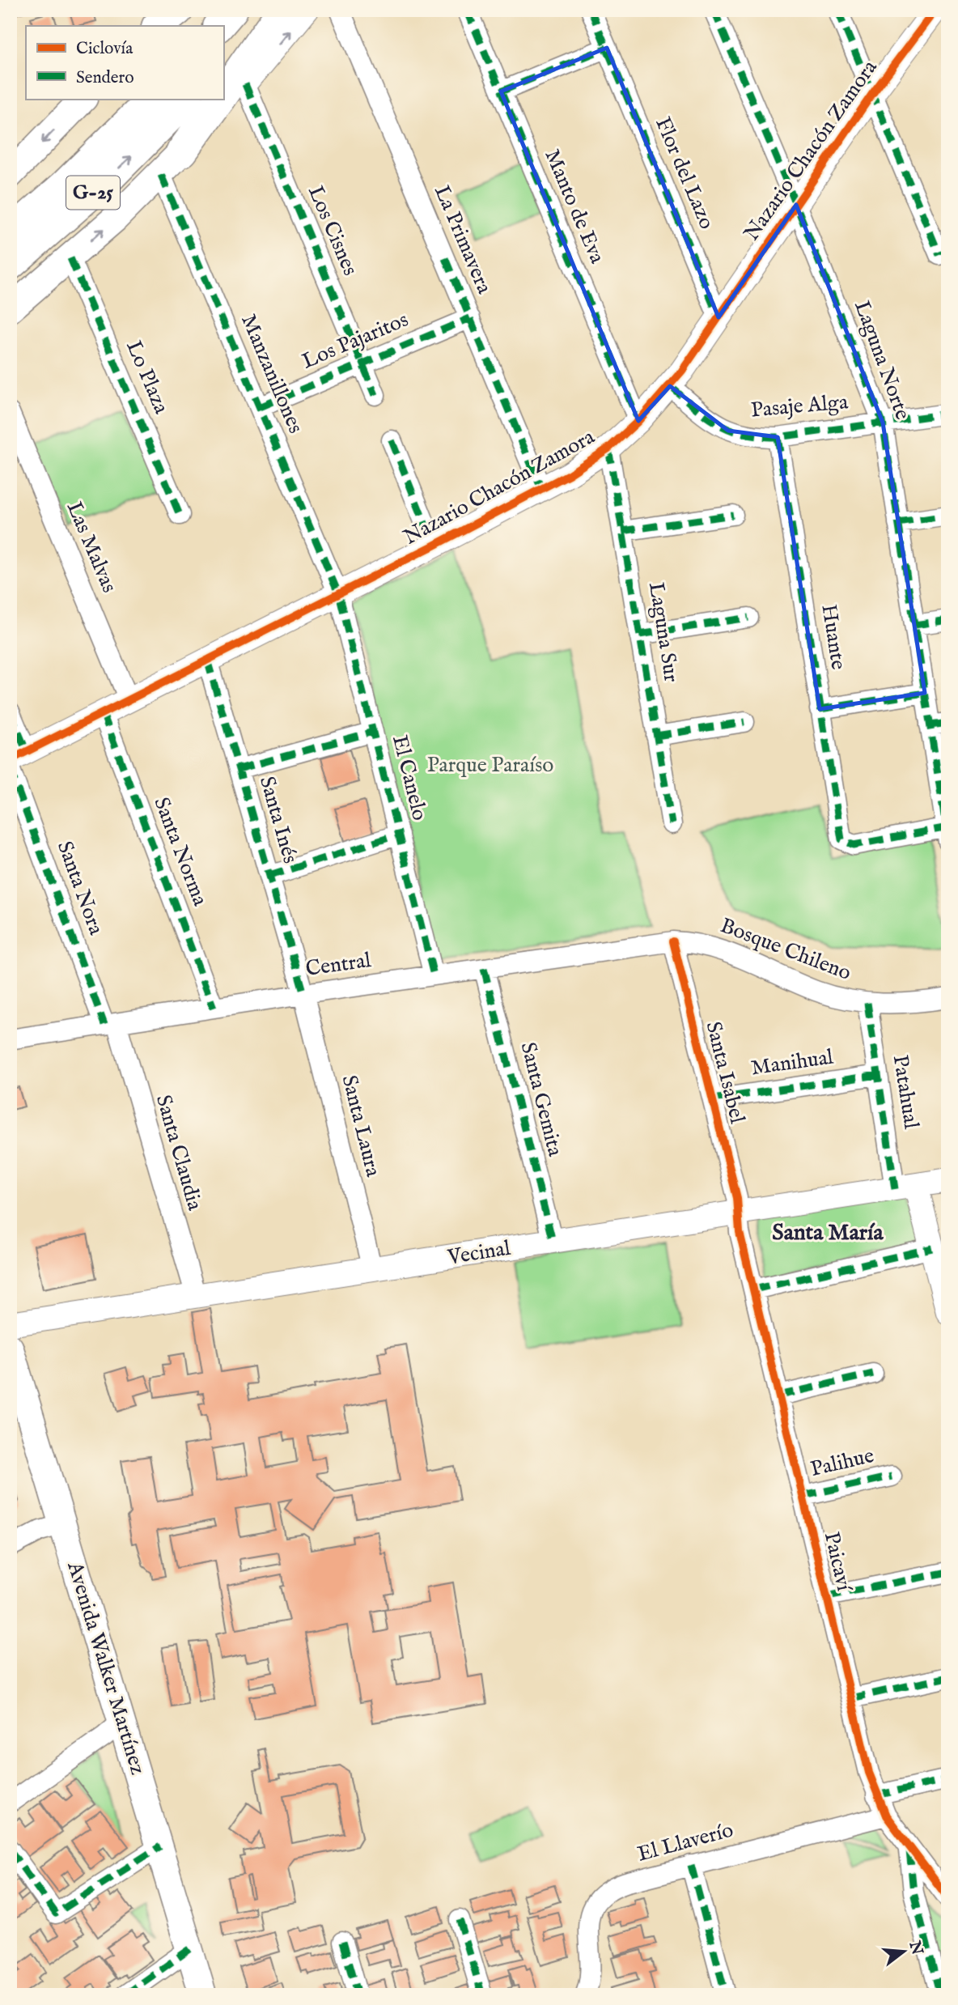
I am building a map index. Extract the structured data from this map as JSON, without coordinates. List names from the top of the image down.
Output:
{
  "streets": {
    "main road": ["G-25", "Avenida Walker Martínez"],
    "street": [
      "Nazario Chacón Zamora",
      "Flor del Lazo",
      "Manto de Eva",
      "Los Cisnes",
      "La Primavera",
      "Los Pajaritos",
      "Laguna Norte",
      "Manzanillones",
      "Lo Plaza",
      "Pasaje Alga",
      "Las Malvas",
      "Laguna Sur",
      "Huante",
      "El Canelo",
      "Santa Inés",
      "Santa Norma",
      "Santa Nora",
      "Bosque Chileno",
      "Central",
      "Manihual",
      "Santa Isabel",
      "Patahual",
      "Santa Gemita",
      "Santa Laura",
      "Santa Claudia",
      "Vecinal",
      "Palihue",
      "Paicaví",
      "El Llaverío"
    ]
  },
  "crossings": [
    ["Nazario Chacón Zamora", "Flor del Lazo"],
    ["Nazario Chacón Zamora", "Manto de Eva"],
    ["Nazario Chacón Zamora", "La Primavera"],
    ["Nazario Chacón Zamora", "Laguna Norte"],
    ["Nazario Chacón Zamora", "Manzanillones"],
    ["Nazario Chacón Zamora", "Pasaje Alga"],
    ["Nazario Chacón Zamora", "Las Malvas"],
    ["Nazario Chacón Zamora", "Laguna Sur"],
    ["Nazario Chacón Zamora", "El Canelo"],
    ["Nazario Chacón Zamora", "Santa Inés"],
    ["Nazario Chacón Zamora", "Santa Norma"],
    ["Nazario Chacón Zamora", "Santa Nora"],
    ["Los Cisnes", "Los Pajaritos"],
    ["La Primavera", "Los Pajaritos"],
    ["Los Pajaritos", "Manzanillones"],
    ["Laguna Norte", "Pasaje Alga"],
    ["Laguna Norte", "Huante"],
    ["Manzanillones", "El Canelo"],
    ["Pasaje Alga", "Huante"],
    ["El Canelo", "Central"],
    ["Santa Inés", "Central"],
    ["Santa Inés", "Santa Laura"],
    ["Santa Norma", "Central"],
    ["Santa Nora", "Central"],
    ["Santa Nora", "Santa Claudia"],
    ["Bosque Chileno", "Central"],
    ["Bosque Chileno", "Santa Isabel"],
    ["Bosque Chileno", "Patahual"],
    ["Central", "Santa Isabel"],
    ["Central", "Santa Gemita"],
    ["Central", "Santa Laura"],
    ["Central", "Santa Claudia"],
    ["Manihual", "Santa Isabel"],
    ["Manihual", "Patahual"],
    ["Santa Isabel", "Vecinal"],
    ["Santa Isabel", "Paicaví"],
    ["Patahual", "Vecinal"],
    ["Santa Gemita", "Vecinal"],
    ["Santa Laura", "Vecinal"],
    ["Santa Claudia", "Vecinal"],
    ["Vecinal", "Paicaví"],
    ["Palihue", "Paicaví"],
    ["Paicaví", "El Llaverío"]
  ],
  "districts": ["Santa María"],
  "parks": ["Parque Paraíso"],
  "legend": ["Ciclovía", "Sendero"],
  "north": "right"
}
